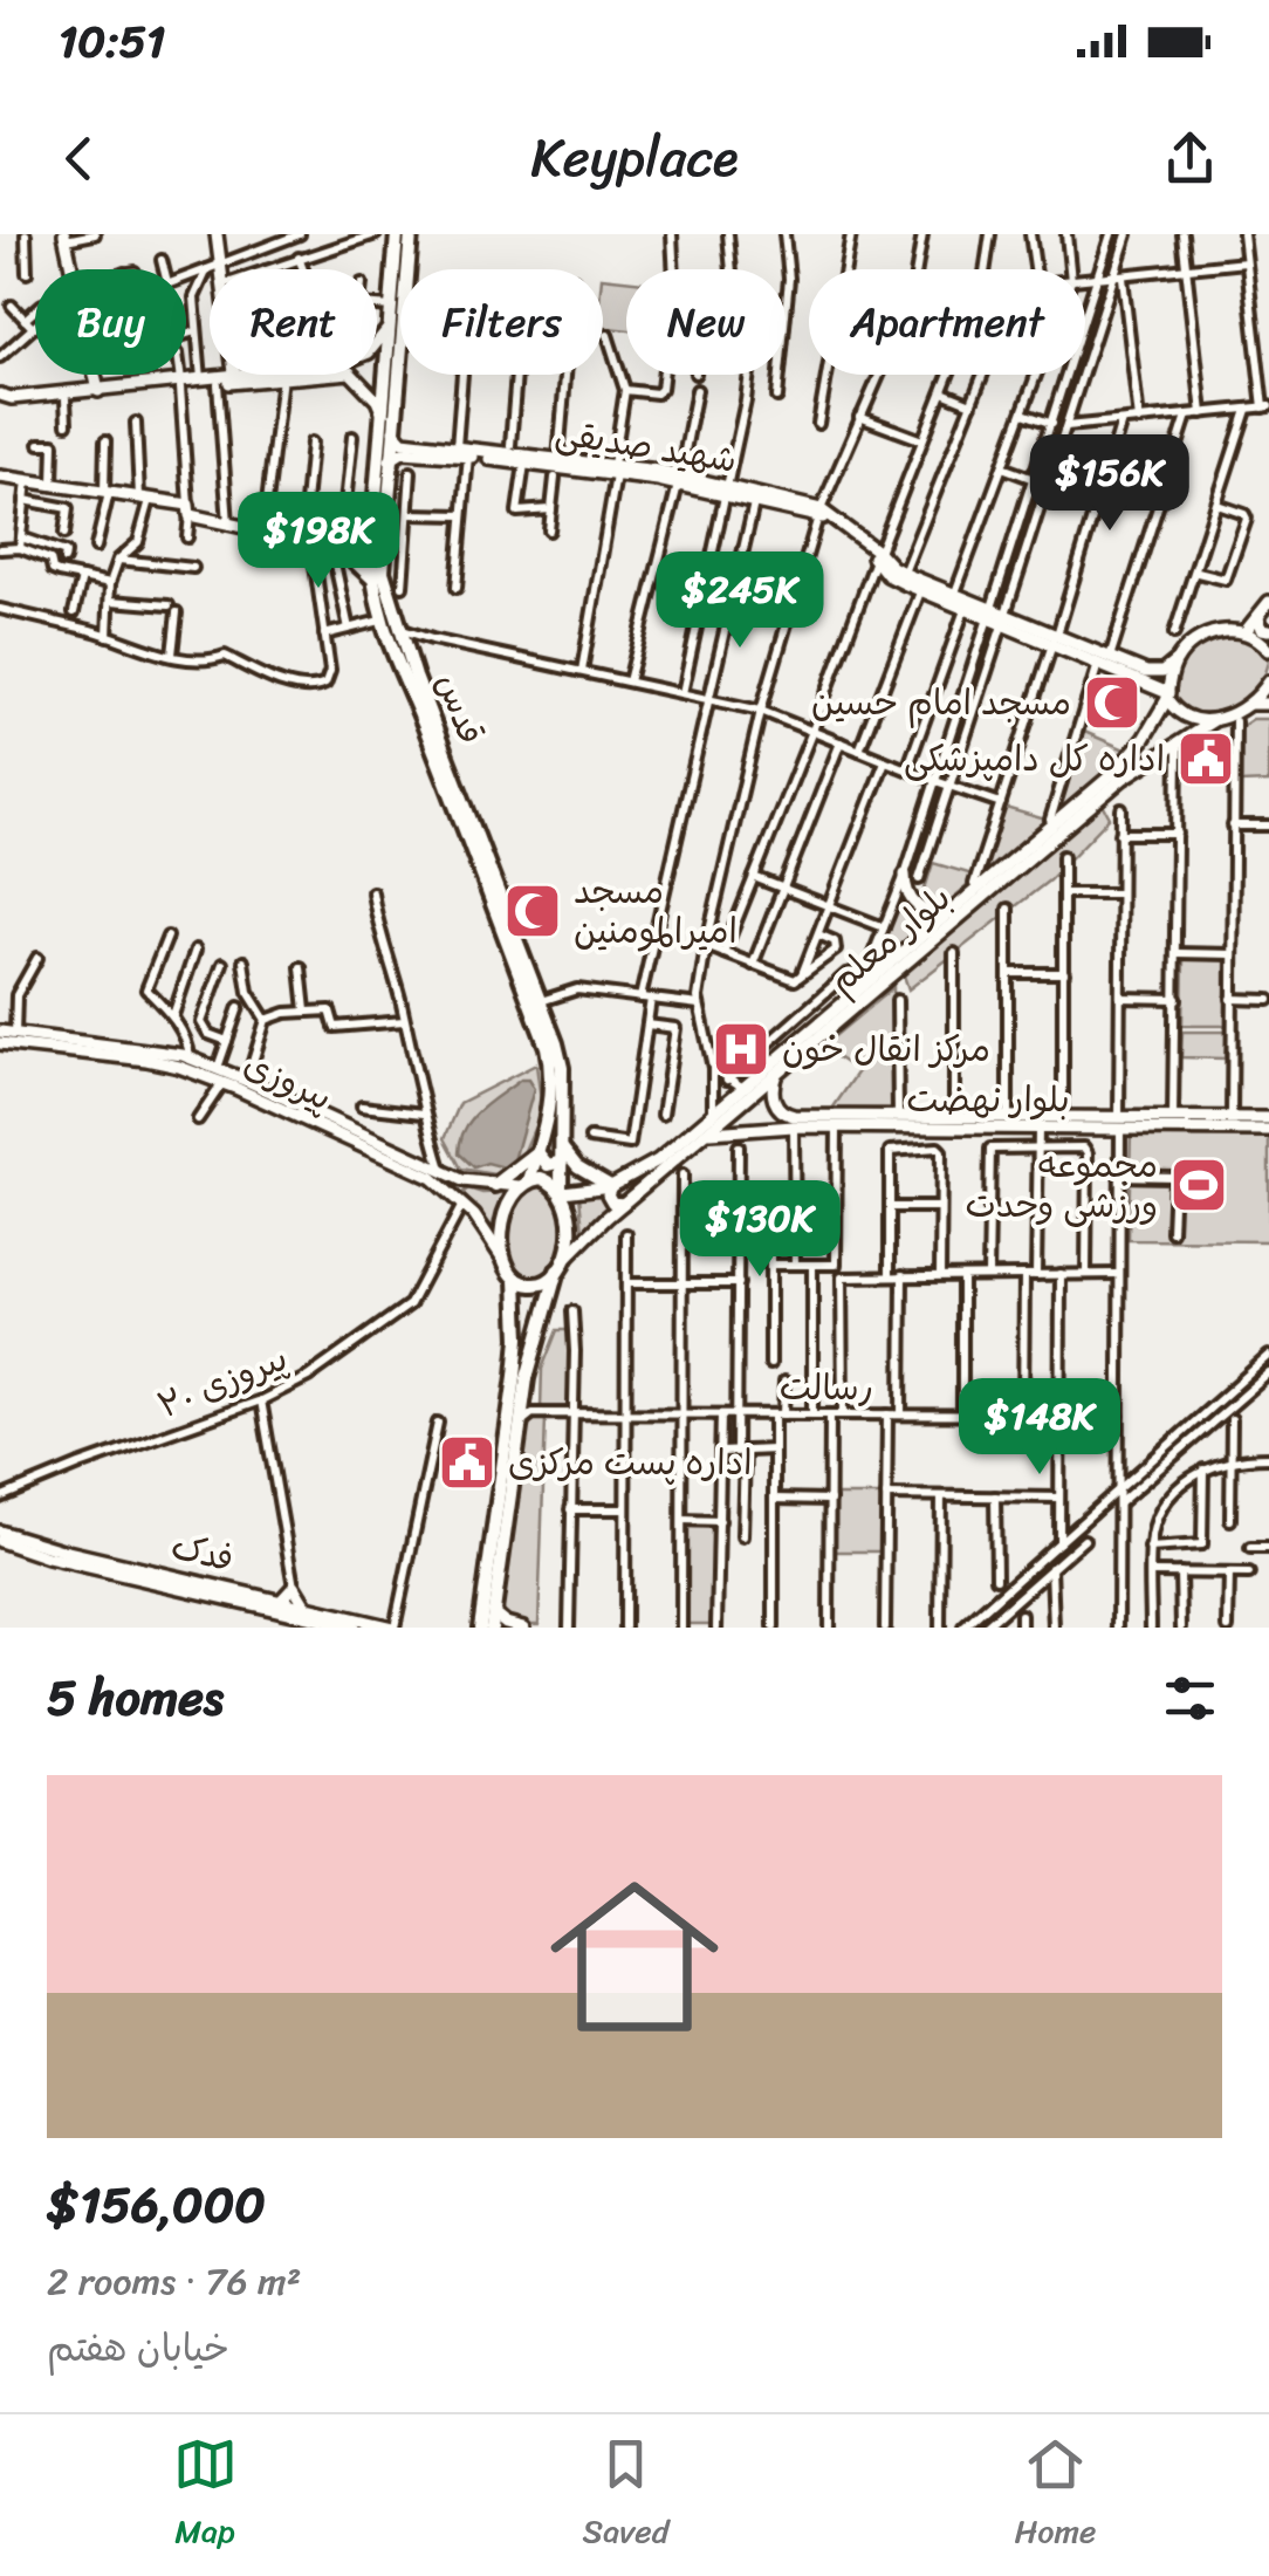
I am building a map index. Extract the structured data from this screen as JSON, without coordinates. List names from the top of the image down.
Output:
{
  "streets": {
    "main road": [
      "شهید صدیقی",
      "قدس",
      "بلوار معلم",
      "پیروزی",
      "بلوار نهضت",
      "فدک"
    ],
    "street": ["پیروزی ۲۰", "رسالت"]
  },
  "crossings": [
    ["شهید صدیقی", "قدس"],
    ["قدس", "بلوار معلم"],
    ["قدس", "پیروزی"],
    ["بلوار معلم", "پیروزی"],
    ["بلوار معلم", "بلوار نهضت"],
    ["پیروزی", "پیروزی ۲۰"]
  ],
  "places": {
    "mosque": ["مسجد امام حسین", "مسجد امیرالمومنین"],
    "public building": ["اداره کل دامپزشکی", "اداره پست مرکزی"],
    "hospital": ["مرکز انقال خون"],
    "sports": ["مجموعه ورزشی وحدت"]
  },
  "page": {
    "status": "10:51",
    "header": "Keyplace",
    "chip": [
      "Buy",
      "Rent",
      "Filters",
      "New",
      "Apartment"
    ],
    "price": [
      "$156K",
      "$198K",
      "$245K",
      "$130K",
      "$148K"
    ],
    "heading": "5 homes",
    "list": [
      {
        "name": "$156,000",
        "note": "2 rooms · 76 m² · خیابان هفتم"
      }
    ],
    "tabs": ["Map", "Saved", "Home"]
  }
}
